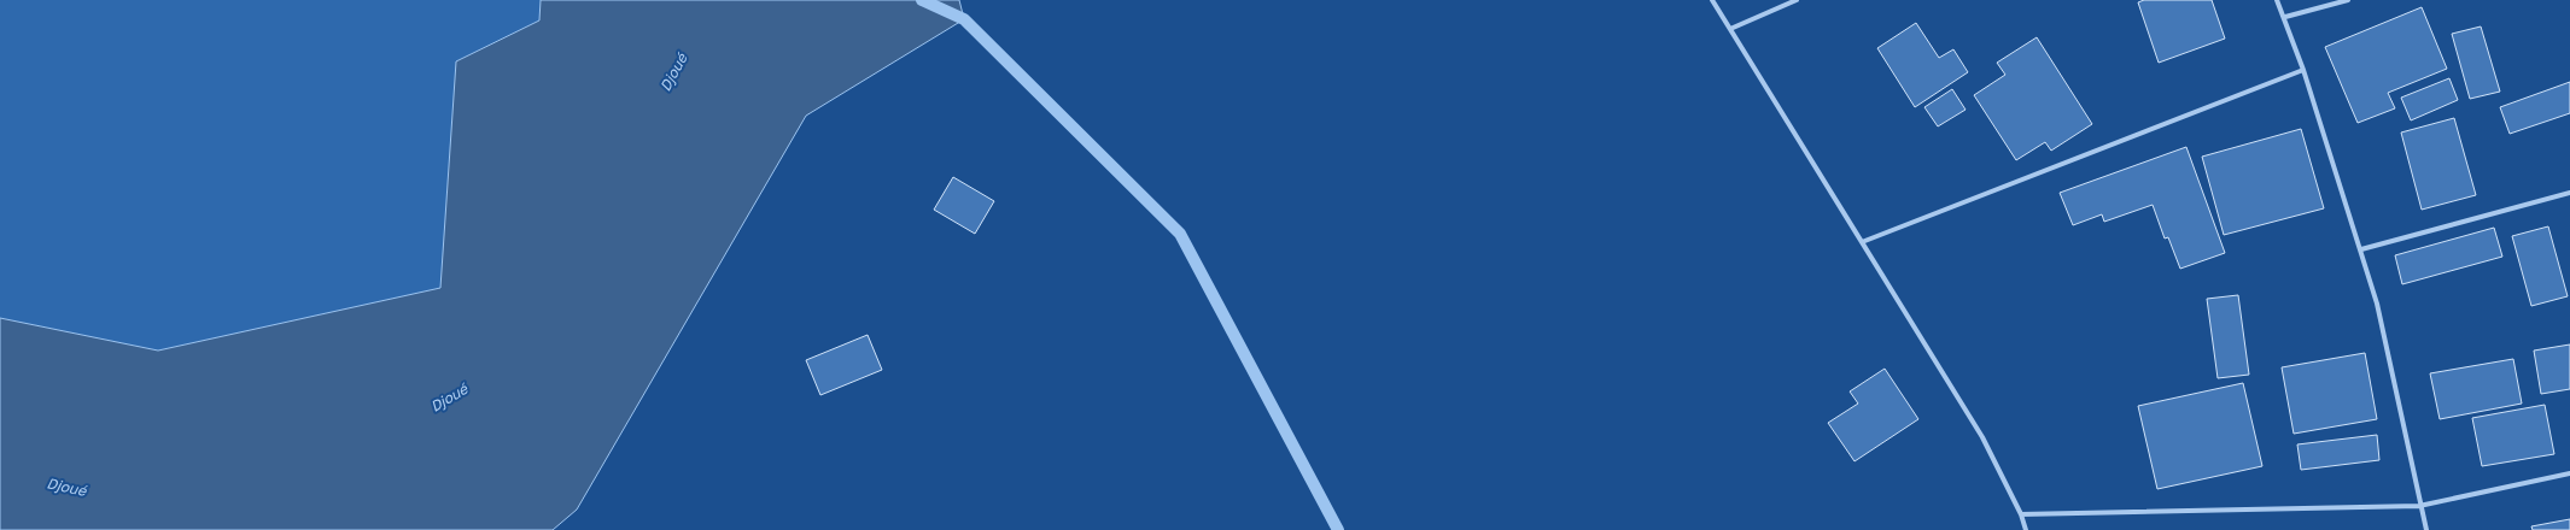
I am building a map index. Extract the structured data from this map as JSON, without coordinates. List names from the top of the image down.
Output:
{
  "water": ["Djoué"]
}
